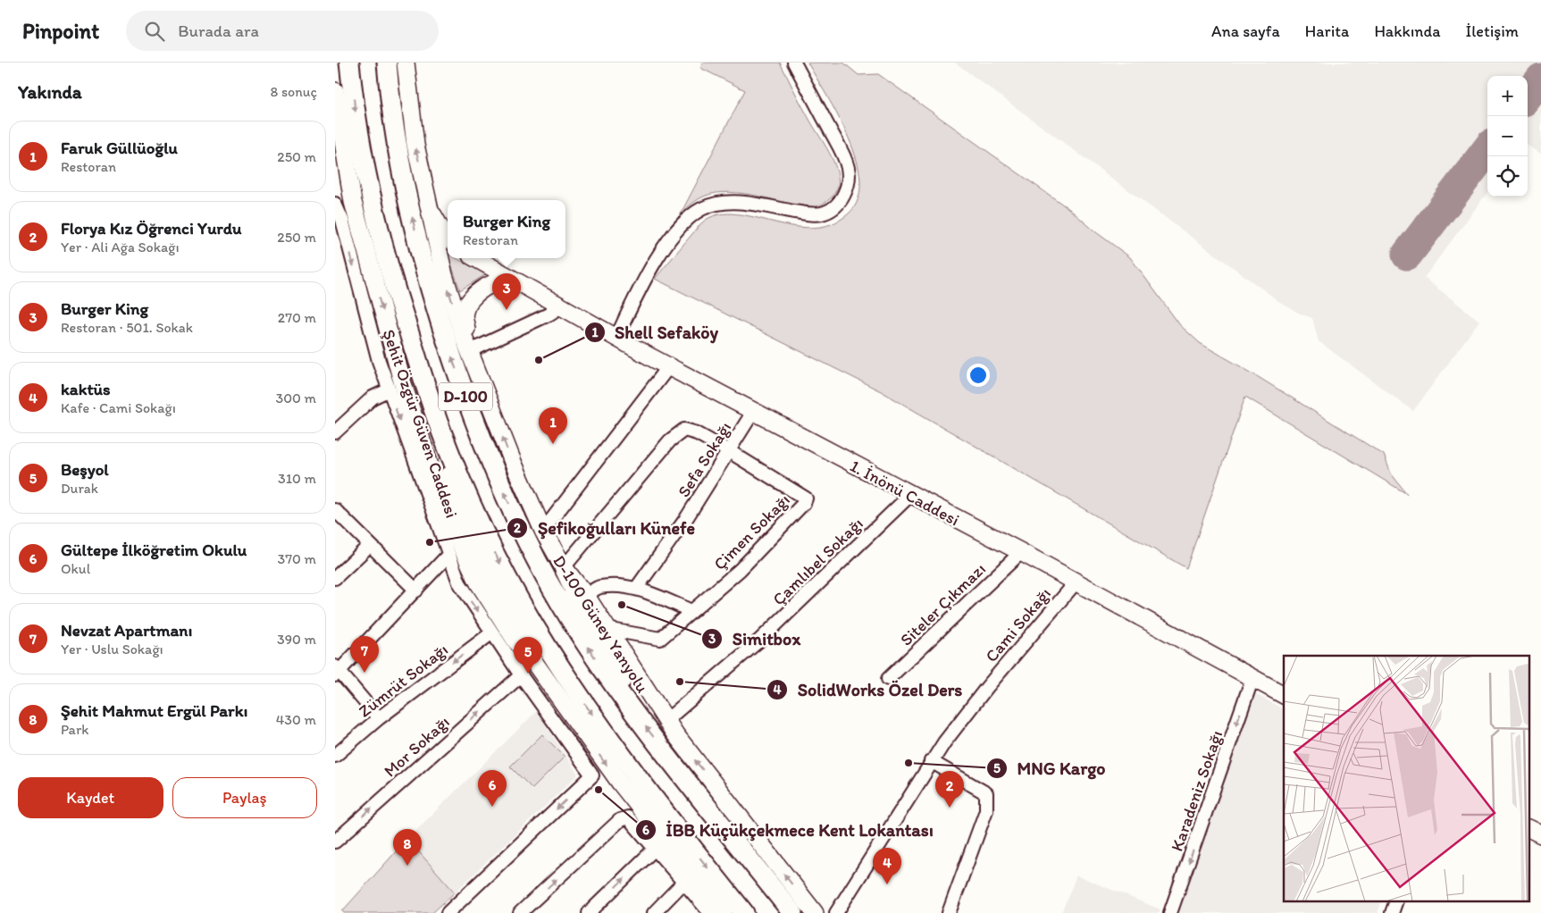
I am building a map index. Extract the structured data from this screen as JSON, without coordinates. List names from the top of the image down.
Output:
{
  "streets": {
    "highway": ["D-100"],
    "main road": ["1. İnönü Caddesi", "D-100 Güney Yanyolu"],
    "street": [
      "Şehit Özgür Güven Caddesi",
      "Sefa Sokağı",
      "Çimen Sokağı",
      "Çamlıbel Sokağı",
      "Siteler Çıkmazı",
      "Cami Sokağı",
      "Zümrüt Sokağı",
      "Mor Sokağı",
      "Karadeniz Sokağı"
    ]
  },
  "crossings": [
    ["Şehit Özgür Güven Caddesi", "Zümrüt Sokağı"],
    ["Şehit Özgür Güven Caddesi", "Mor Sokağı"],
    ["Sefa Sokağı", "1. İnönü Caddesi"],
    ["Sefa Sokağı", "Çimen Sokağı"],
    ["1. İnönü Caddesi", "Çamlıbel Sokağı"],
    ["1. İnönü Caddesi", "Siteler Çıkmazı"],
    ["1. İnönü Caddesi", "Cami Sokağı"],
    ["1. İnönü Caddesi", "Karadeniz Sokağı"],
    ["Çamlıbel Sokağı", "D-100 Güney Yanyolu"]
  ],
  "one_way": ["Şehit Özgür Güven Caddesi", "Mor Sokağı", "Karadeniz Sokağı"],
  "places": [
    "Shell Sefaköy",
    "Şefikoğulları Künefe",
    "Simitbox",
    "SolidWorks Özel Ders",
    "MNG Kargo",
    "İBB Küçükçekmece Kent Lokantası"
  ],
  "page": {
    "header": "Pinpoint",
    "search": "Burada ara",
    "nav": [
      "Ana sayfa",
      "Harita",
      "Hakkında",
      "İletişim"
    ],
    "heading": ["Yakında", "8 sonuç"],
    "map_buttons": ["+", "−"],
    "list": [
      {
        "mark": "1",
        "name": "Faruk Güllüoğlu",
        "note": "Restoran",
        "value": "250 m"
      },
      {
        "mark": "2",
        "name": "Florya Kız Öğrenci Yurdu",
        "note": "Yer · Ali Ağa Sokağı",
        "value": "250 m"
      },
      {
        "mark": "3",
        "name": "Burger King",
        "note": "Restoran · 501. Sokak",
        "value": "270 m"
      },
      {
        "mark": "4",
        "name": "kaktüs",
        "note": "Kafe · Cami Sokağı",
        "value": "300 m"
      },
      {
        "mark": "5",
        "name": "Beşyol",
        "note": "Durak",
        "value": "310 m"
      },
      {
        "mark": "6",
        "name": "Gültepe İlköğretim Okulu",
        "note": "Okul",
        "value": "370 m"
      },
      {
        "mark": "7",
        "name": "Nevzat Apartmanı",
        "note": "Yer · Uslu Sokağı",
        "value": "390 m"
      },
      {
        "mark": "8",
        "name": "Şehit Mahmut Ergül Parkı",
        "note": "Park",
        "value": "430 m"
      }
    ],
    "popup": ["Burger King", "Restoran"],
    "pins": [
      "3",
      "1",
      "7",
      "5",
      "6",
      "2",
      "8",
      "4"
    ],
    "buttons": ["Kaydet", "Paylaş"]
  }
}
